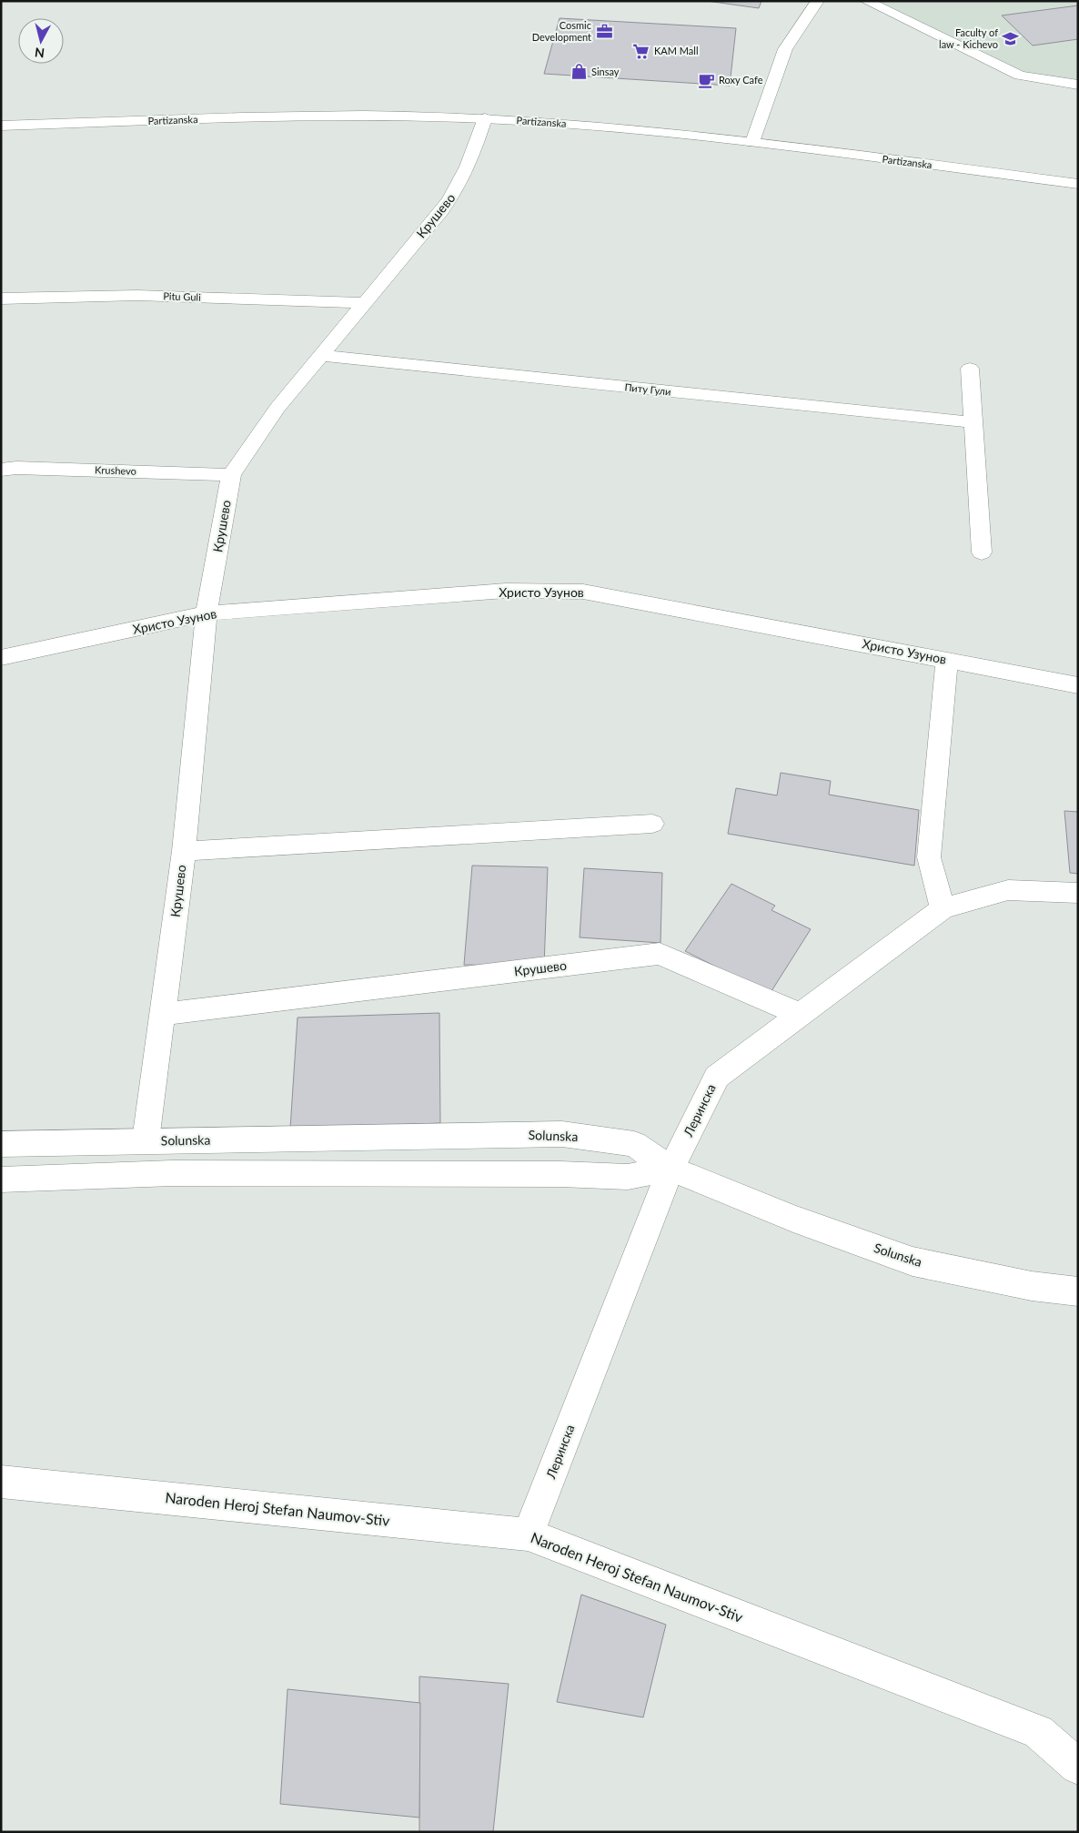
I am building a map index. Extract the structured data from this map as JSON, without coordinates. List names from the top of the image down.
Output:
{
  "streets": {
    "street": [
      "Partizanska",
      "Крушево",
      "Pitu Guli",
      "Питу Гули",
      "Krushevo",
      "Христо Узунов",
      "Леринска",
      "Solunska",
      "Naroden Heroj Stefan Naumov-Stiv"
    ]
  },
  "crossings": [
    ["Partizanska", "Крушево"],
    ["Крушево", "Pitu Guli"],
    ["Крушево", "Питу Гули"],
    ["Крушево", "Krushevo"],
    ["Крушево", "Христо Узунов"],
    ["Крушево", "Леринска"],
    ["Крушево", "Solunska"],
    ["Леринска", "Solunska"],
    ["Леринска", "Naroden Heroj Stefan Naumov-Stiv"]
  ],
  "places": {
    "office": ["Cosmic Development"],
    "school or university": ["Faculty of law - Kichevo"],
    "supermarket": ["KAM Mall"],
    "shop": ["Sinsay"],
    "cafe": ["Roxy Cafe"]
  },
  "north": "bottom"
}
